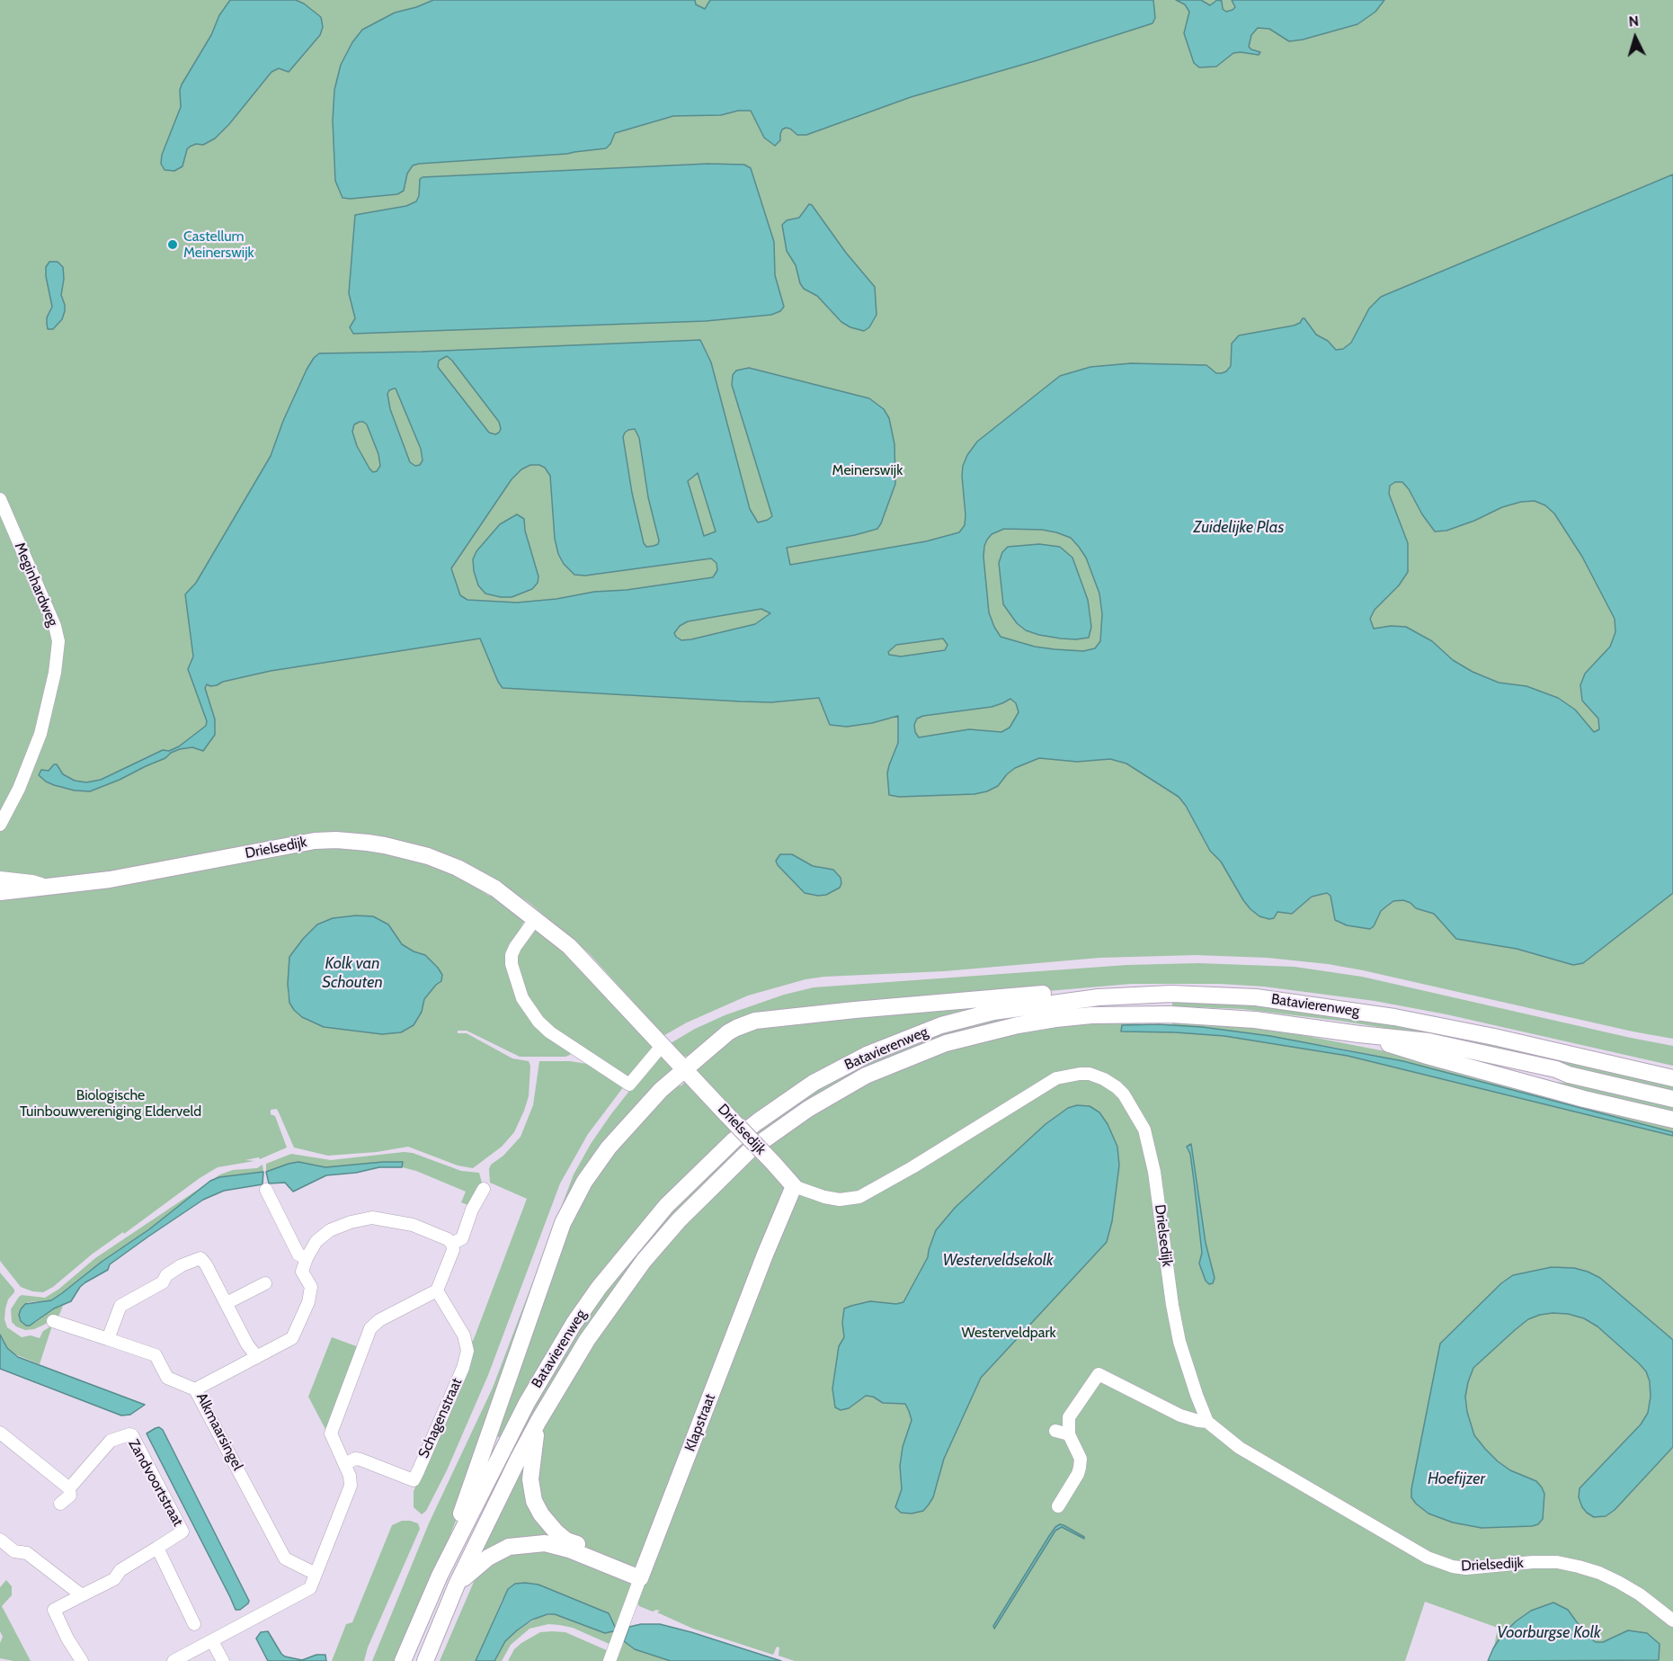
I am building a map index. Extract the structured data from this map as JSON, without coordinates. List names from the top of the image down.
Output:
{
  "streets": {
    "main road": ["Drielsedijk", "Batavierenweg", "Klapstraat"],
    "street": [
      "Meginhardweg",
      "Schagenstraat",
      "Alkmaarsingel",
      "Zandvoortstraat"
    ]
  },
  "crossings": [
    ["Drielsedijk", "Klapstraat"]
  ],
  "water": [
    "Zuidelijke Plas",
    "Kolk van Schouten",
    "Westerveldsekolk",
    "Hoefijzer",
    "Voorburgse Kolk"
  ],
  "parks": ["Meinerswijk", "Biologische Tuinbouwvereniging Elderveld", "Westerveldpark"],
  "places": ["Castellum Meinerswijk"],
  "north": "top"
}
